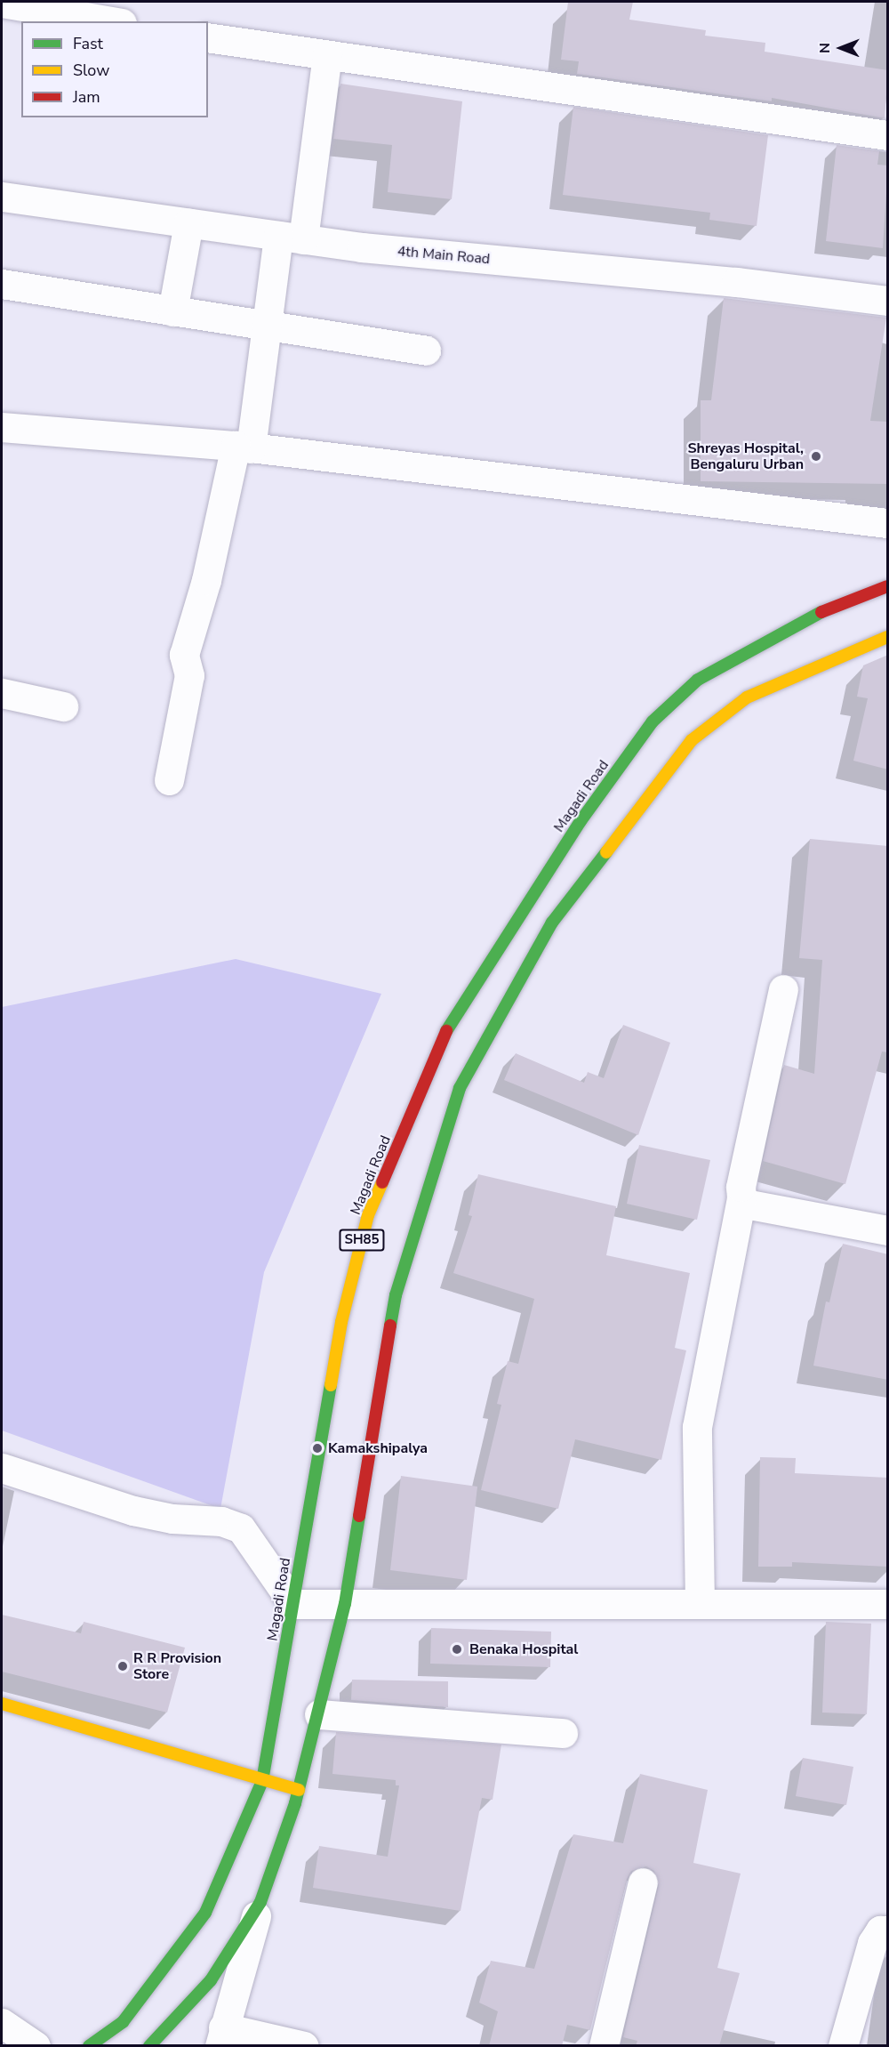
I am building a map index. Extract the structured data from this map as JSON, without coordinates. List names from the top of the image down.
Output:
{
  "streets": {
    "main road": ["Magadi Road", "SH85"],
    "street": ["4th Main Road"]
  },
  "places": [
    "Shreyas Hospital, Bengaluru Urban",
    "Kamakshipalya",
    "Benaka Hospital",
    "R R Provision Store"
  ],
  "legend": ["Fast", "Slow", "Jam"],
  "north": "left"
}
